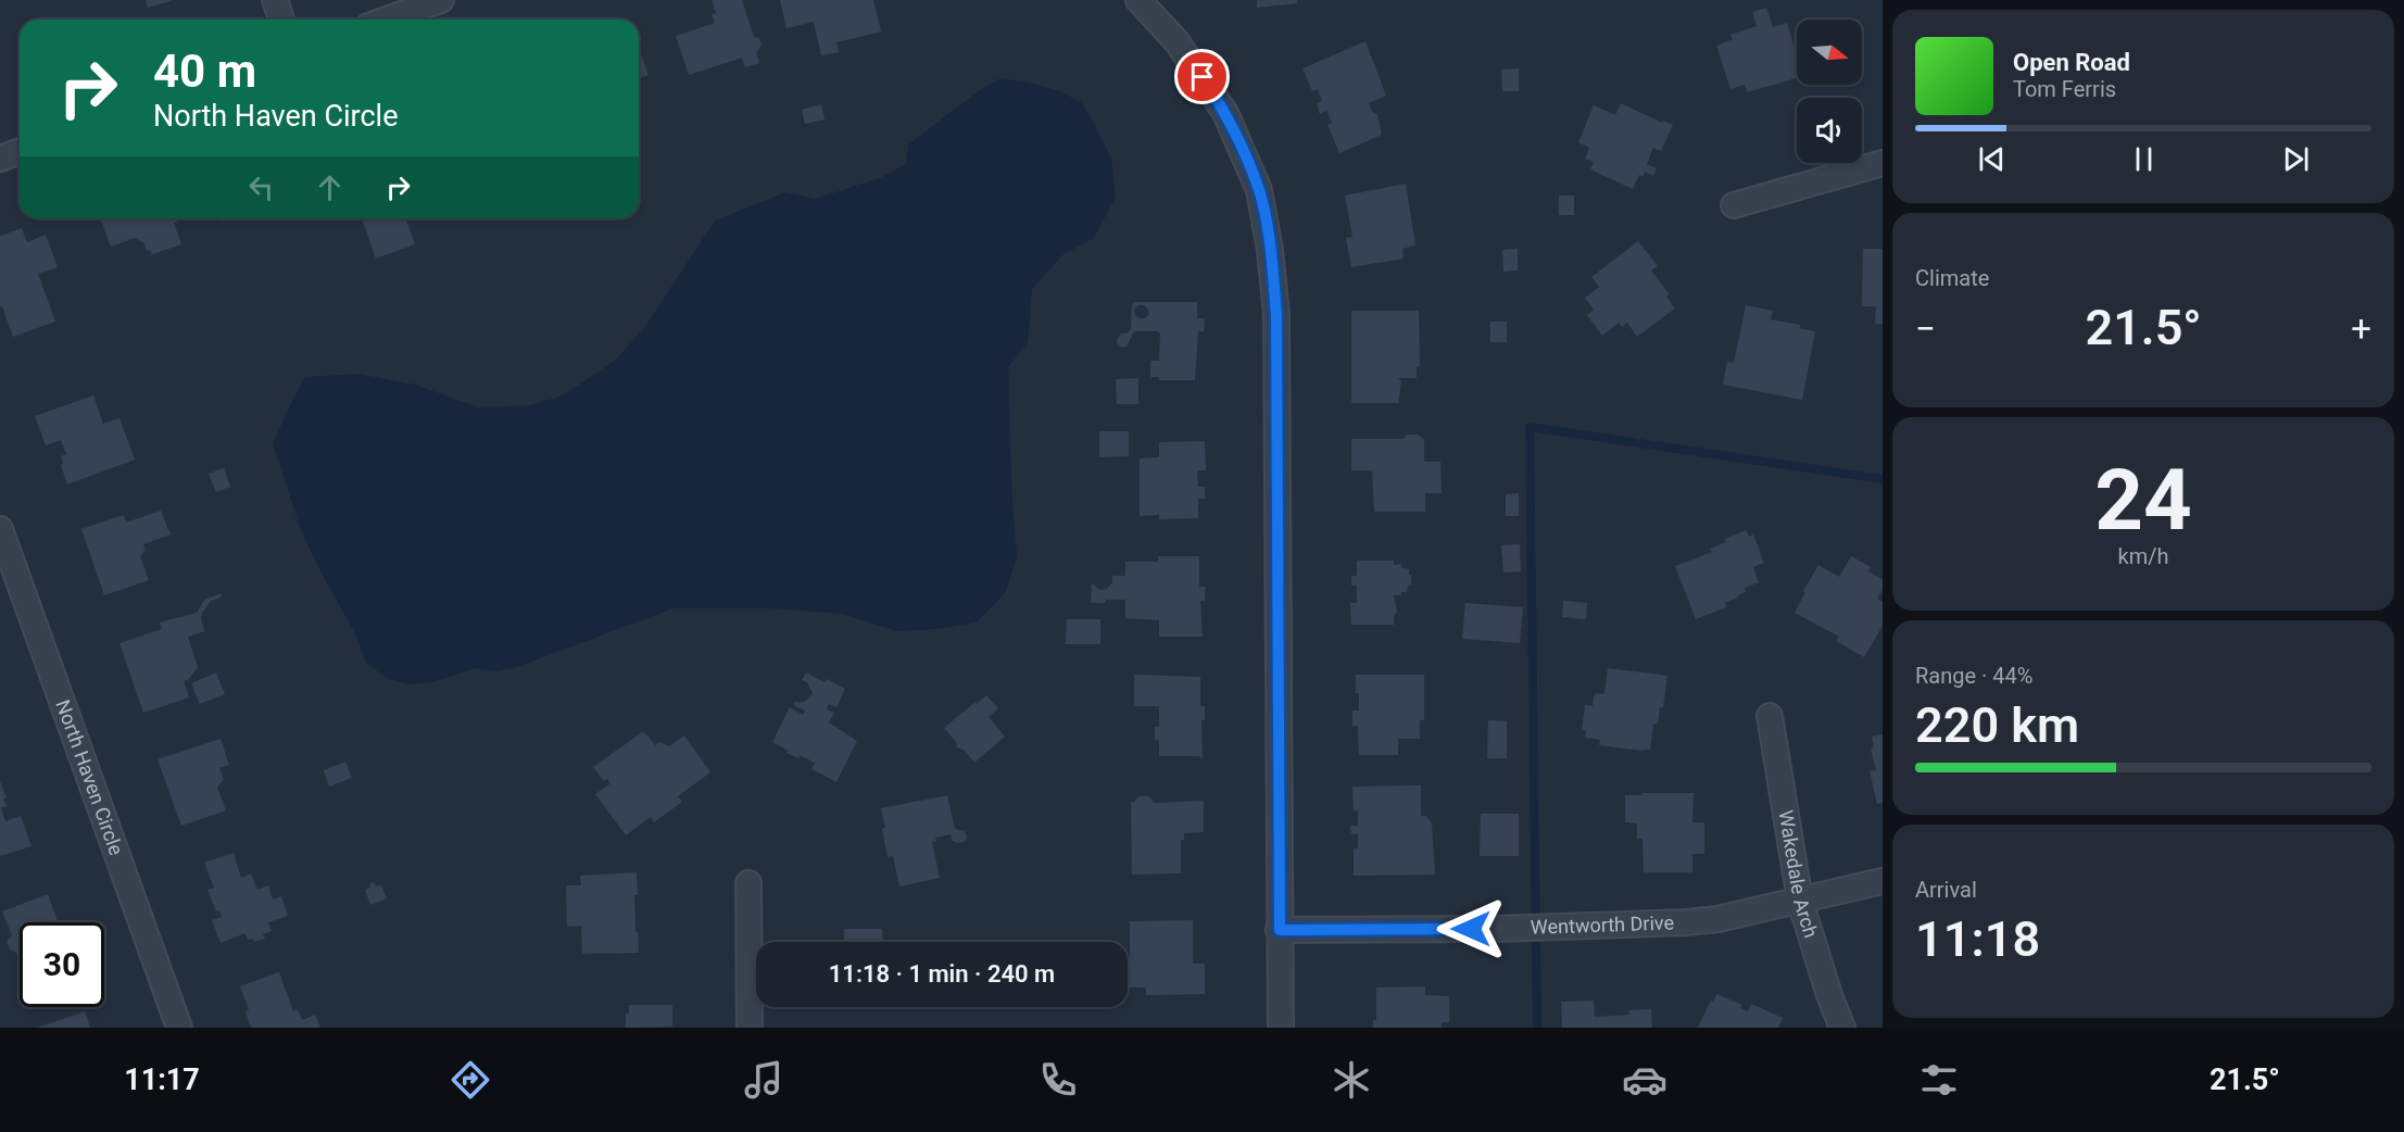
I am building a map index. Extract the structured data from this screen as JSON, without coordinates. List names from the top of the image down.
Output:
{
  "streets": {
    "street": ["North Haven Circle", "Wakedale Arch", "Wentworth Drive"]
  },
  "crossings": [
    ["Wakedale Arch", "Wentworth Drive"]
  ],
  "north": "right",
  "page": {
    "turn": ["40 m", "North Haven Circle"],
    "song": ["Open Road", "Tom Ferris"],
    "tile": [
      "Climate",
      ["24", "km/h"],
      ["Range · 44%", "220 km"],
      ["Arrival", "11:18"]
    ],
    "heat": ["−", "21.5°", "+"],
    "limit": "30",
    "trip": "11:18 · 1 min · 240 m",
    "tabs": ["11:17", "21.5°"]
  }
}
